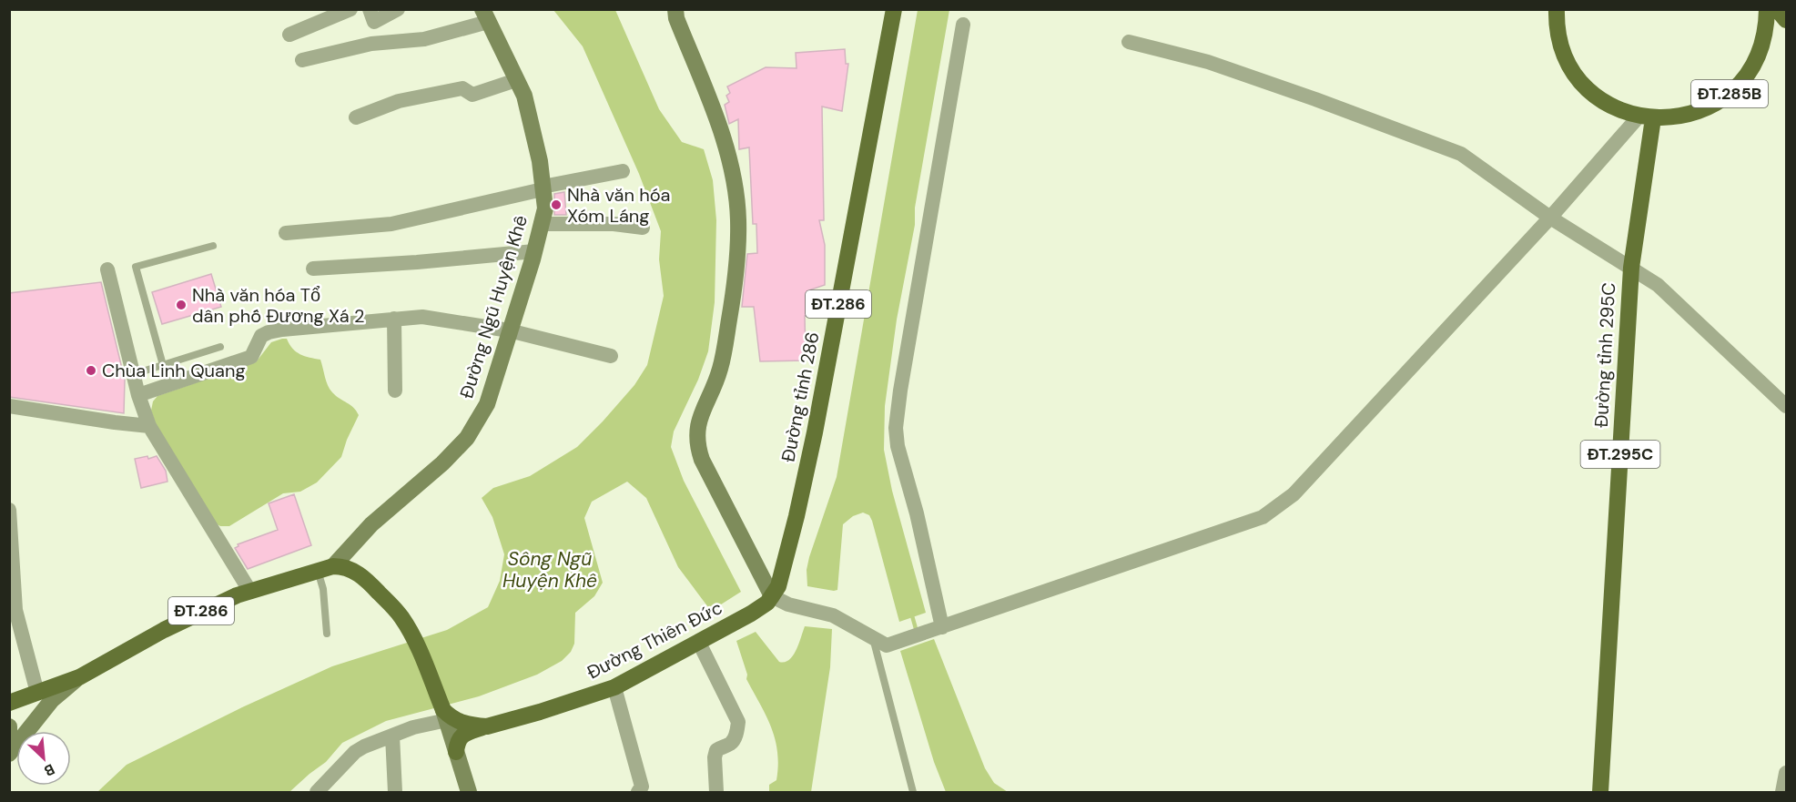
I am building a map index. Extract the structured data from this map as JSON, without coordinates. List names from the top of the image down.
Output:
{
  "streets": {
    "main road": [
      "ĐT.285B",
      "ĐT.286",
      "Đường tỉnh 295C",
      "Đường tỉnh 286",
      "ĐT.295C",
      "Đường Thiên Đức"
    ],
    "street": ["Đường Ngũ Huyện Khê"]
  },
  "crossings": [
    ["ĐT.285B", "Đường tỉnh 295C"],
    ["ĐT.286", "Đường Ngũ Huyện Khê"],
    ["ĐT.286", "Đường Thiên Đức"],
    ["Đường tỉnh 286", "Đường Thiên Đức"]
  ],
  "water": ["Sông Ngũ Huyện Khê"],
  "places": ["Nhà văn hóa Xóm Láng", "Nhà văn hóa Tổ dân phố Đương Xá 2", "Chùa Linh Quang"],
  "north": "bottom right"
}
